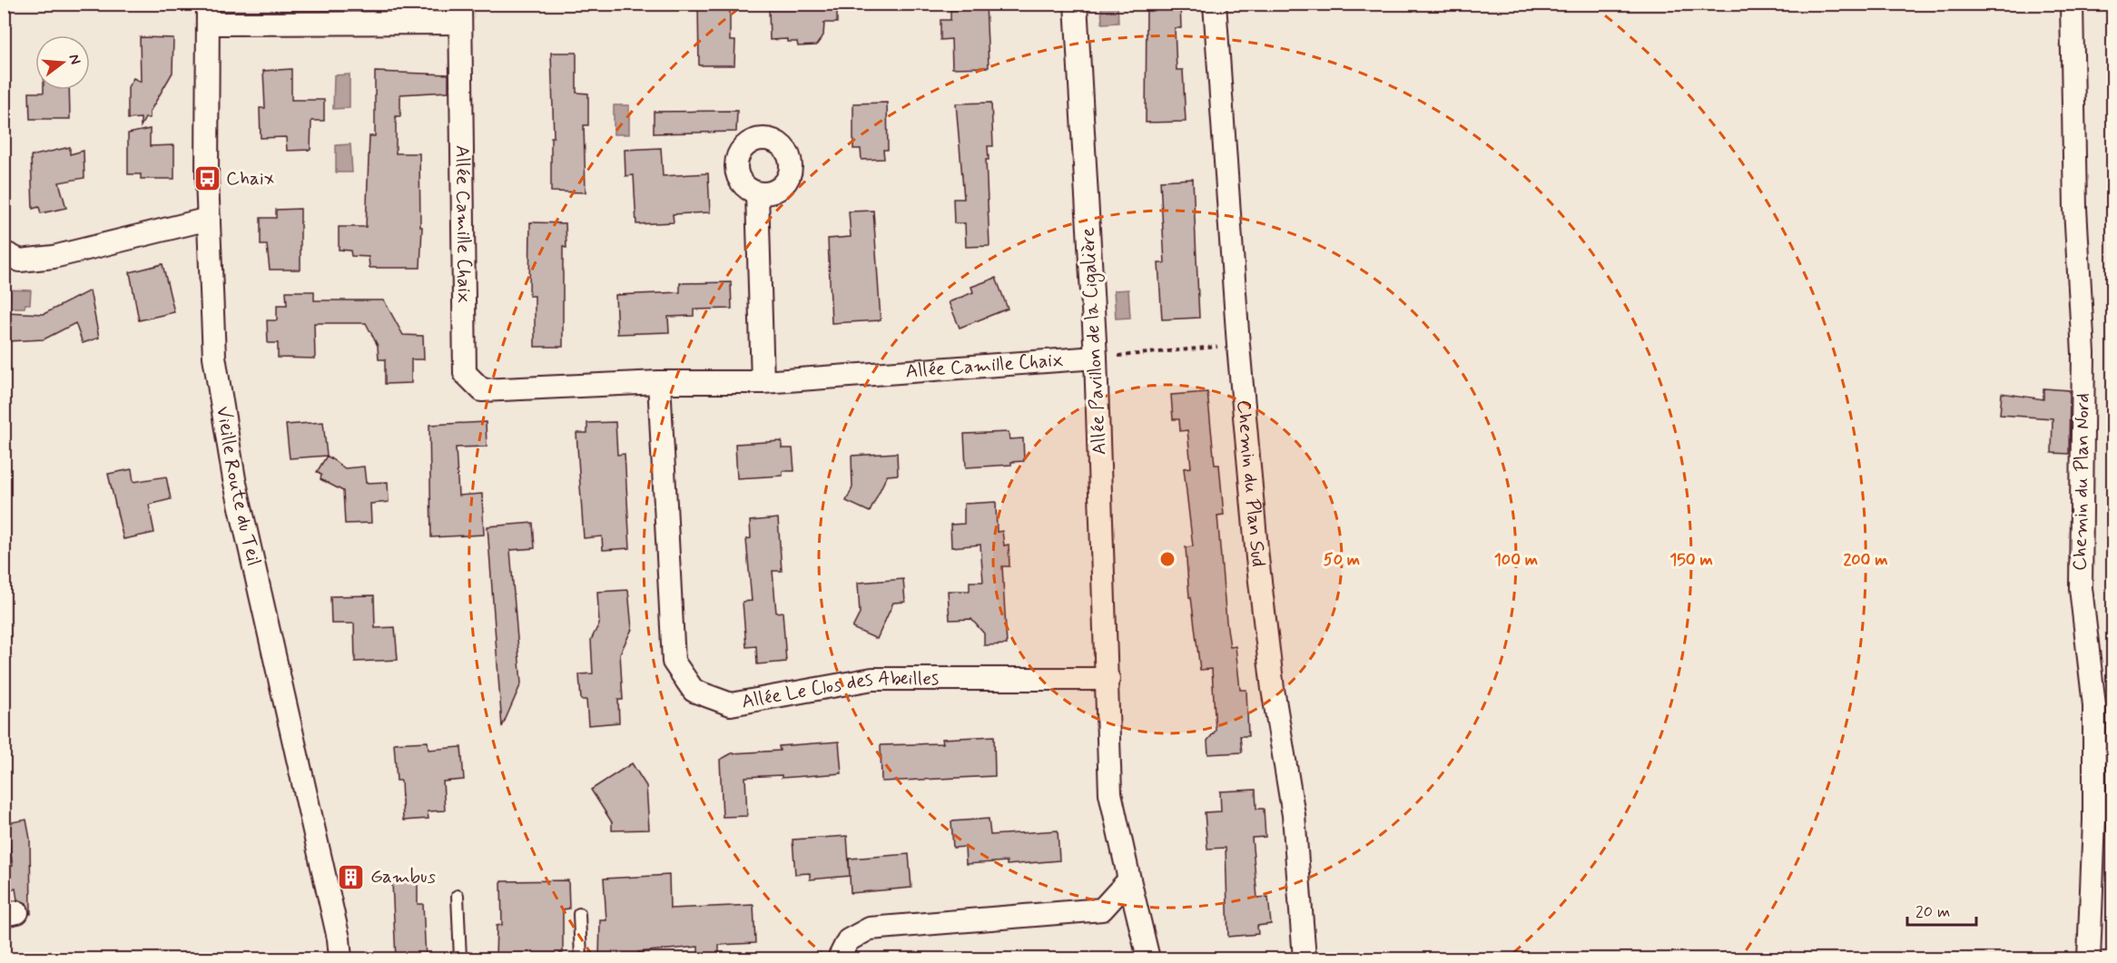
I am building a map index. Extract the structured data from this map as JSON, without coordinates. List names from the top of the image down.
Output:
{
  "streets": {
    "street": [
      "Allée Camille Chaix",
      "Allée Pavillon de la Cigalière",
      "Chemin du Plan Nord",
      "Chemin du Plan Sud",
      "Vieille Route du Teil",
      "Allée Le Clos des Abeilles"
    ]
  },
  "crossings": [
    ["Allée Camille Chaix", "Allée Pavillon de la Cigalière"],
    ["Allée Camille Chaix", "Vieille Route du Teil"],
    ["Allée Camille Chaix", "Allée Le Clos des Abeilles"],
    ["Allée Pavillon de la Cigalière", "Allée Le Clos des Abeilles"]
  ],
  "places": {
    "bus stop": ["Chaix"],
    "building": ["Gambus"]
  },
  "scale_bar": "20 m",
  "north": "right",
  "rings": [
    "50 m",
    "100 m",
    "150 m",
    "200 m"
  ]
}
